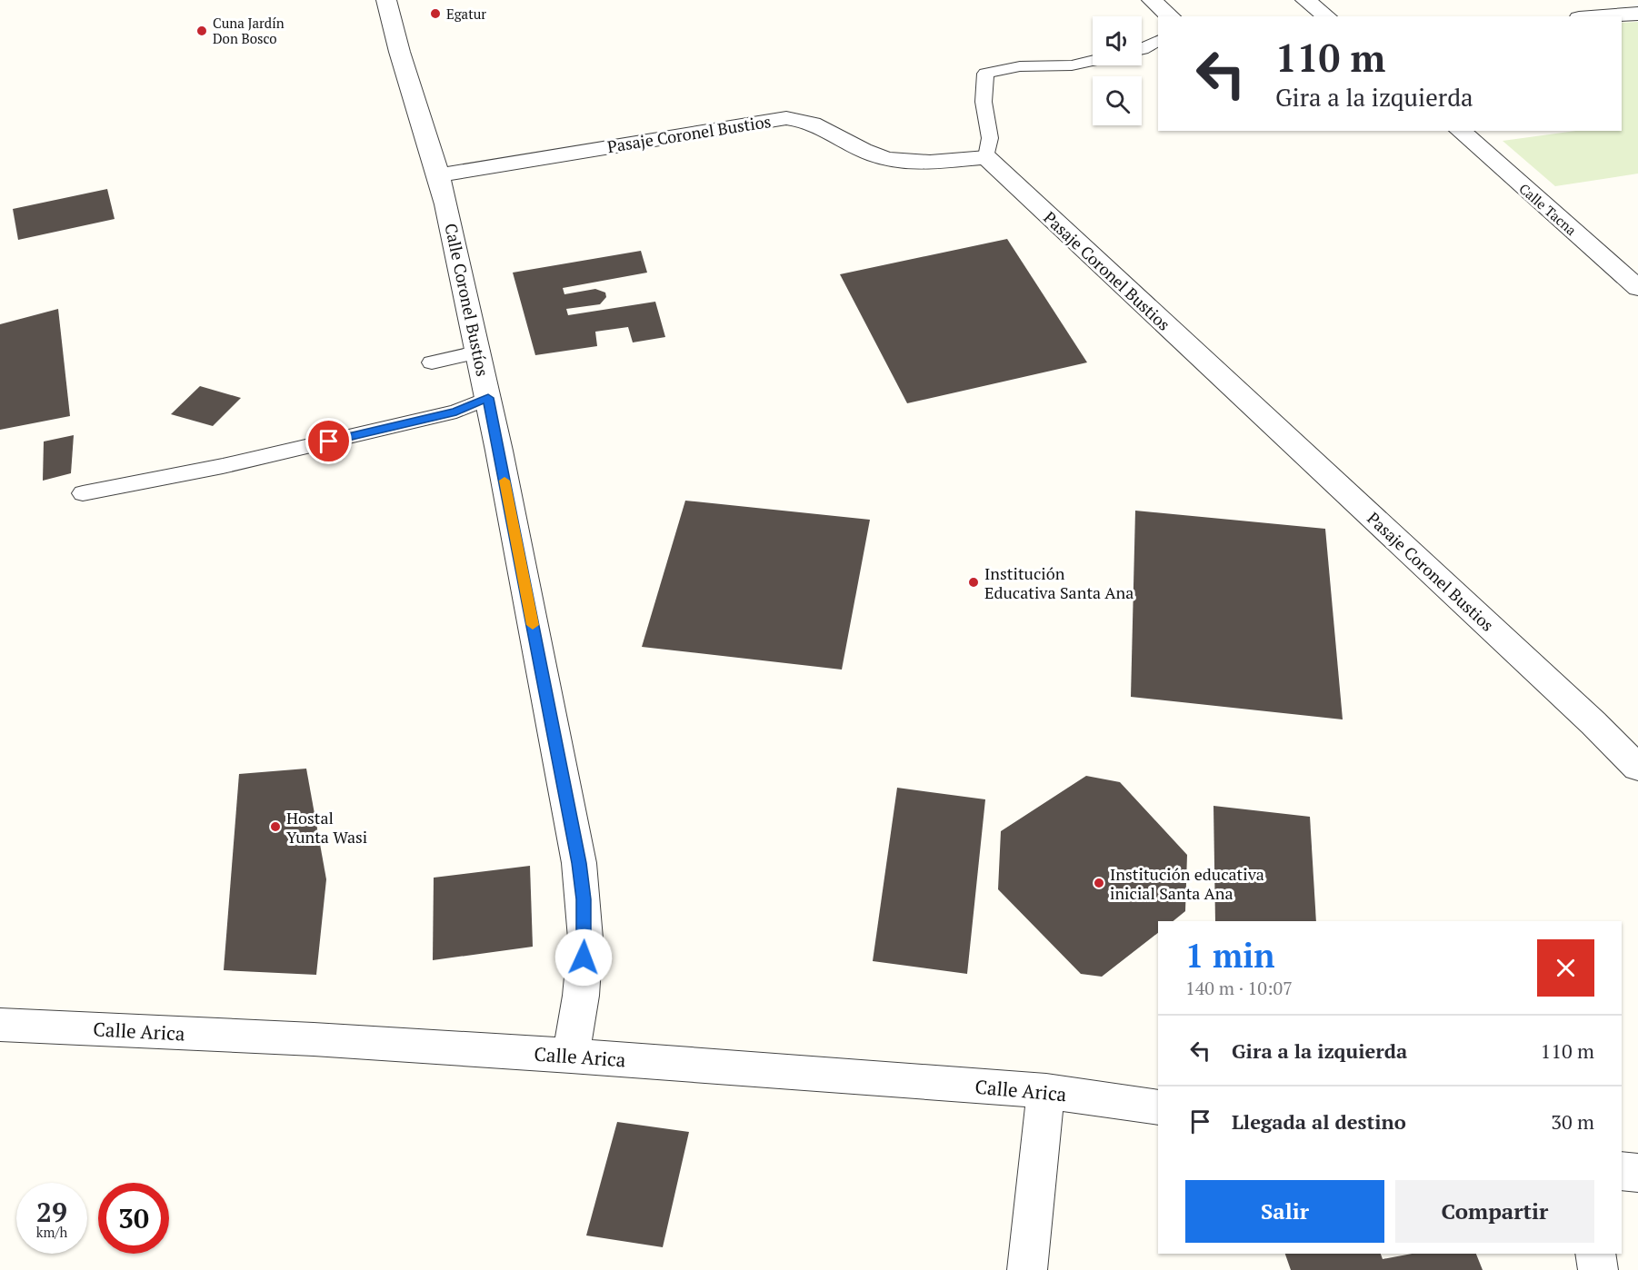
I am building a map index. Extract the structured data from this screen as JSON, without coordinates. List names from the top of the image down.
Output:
{
  "streets": {
    "street": [
      "Pasaje Coronel Bustios",
      "Calle Tacna",
      "Calle Coronel Bustíos",
      "Calle Arica"
    ]
  },
  "crossings": [
    ["Pasaje Coronel Bustios", "Calle Coronel Bustíos"],
    ["Calle Coronel Bustíos", "Calle Arica"]
  ],
  "places": [
    "Egatur",
    "Cuna Jardín Don Bosco",
    "Institución Educativa Santa Ana",
    "Hostal Yunta Wasi",
    "Institución educativa inicial Santa Ana"
  ],
  "page": {
    "turn": ["110 m", "Gira a la izquierda"],
    "heading": ["1 min", "140 m · 10:07"],
    "list": [
      {
        "name": "Gira a la izquierda",
        "value": "110 m"
      },
      {
        "name": "Llegada al destino",
        "value": "30 m"
      }
    ],
    "buttons": ["Salir", "Compartir"],
    "speed": "29 km/h",
    "limit": "30"
  }
}
